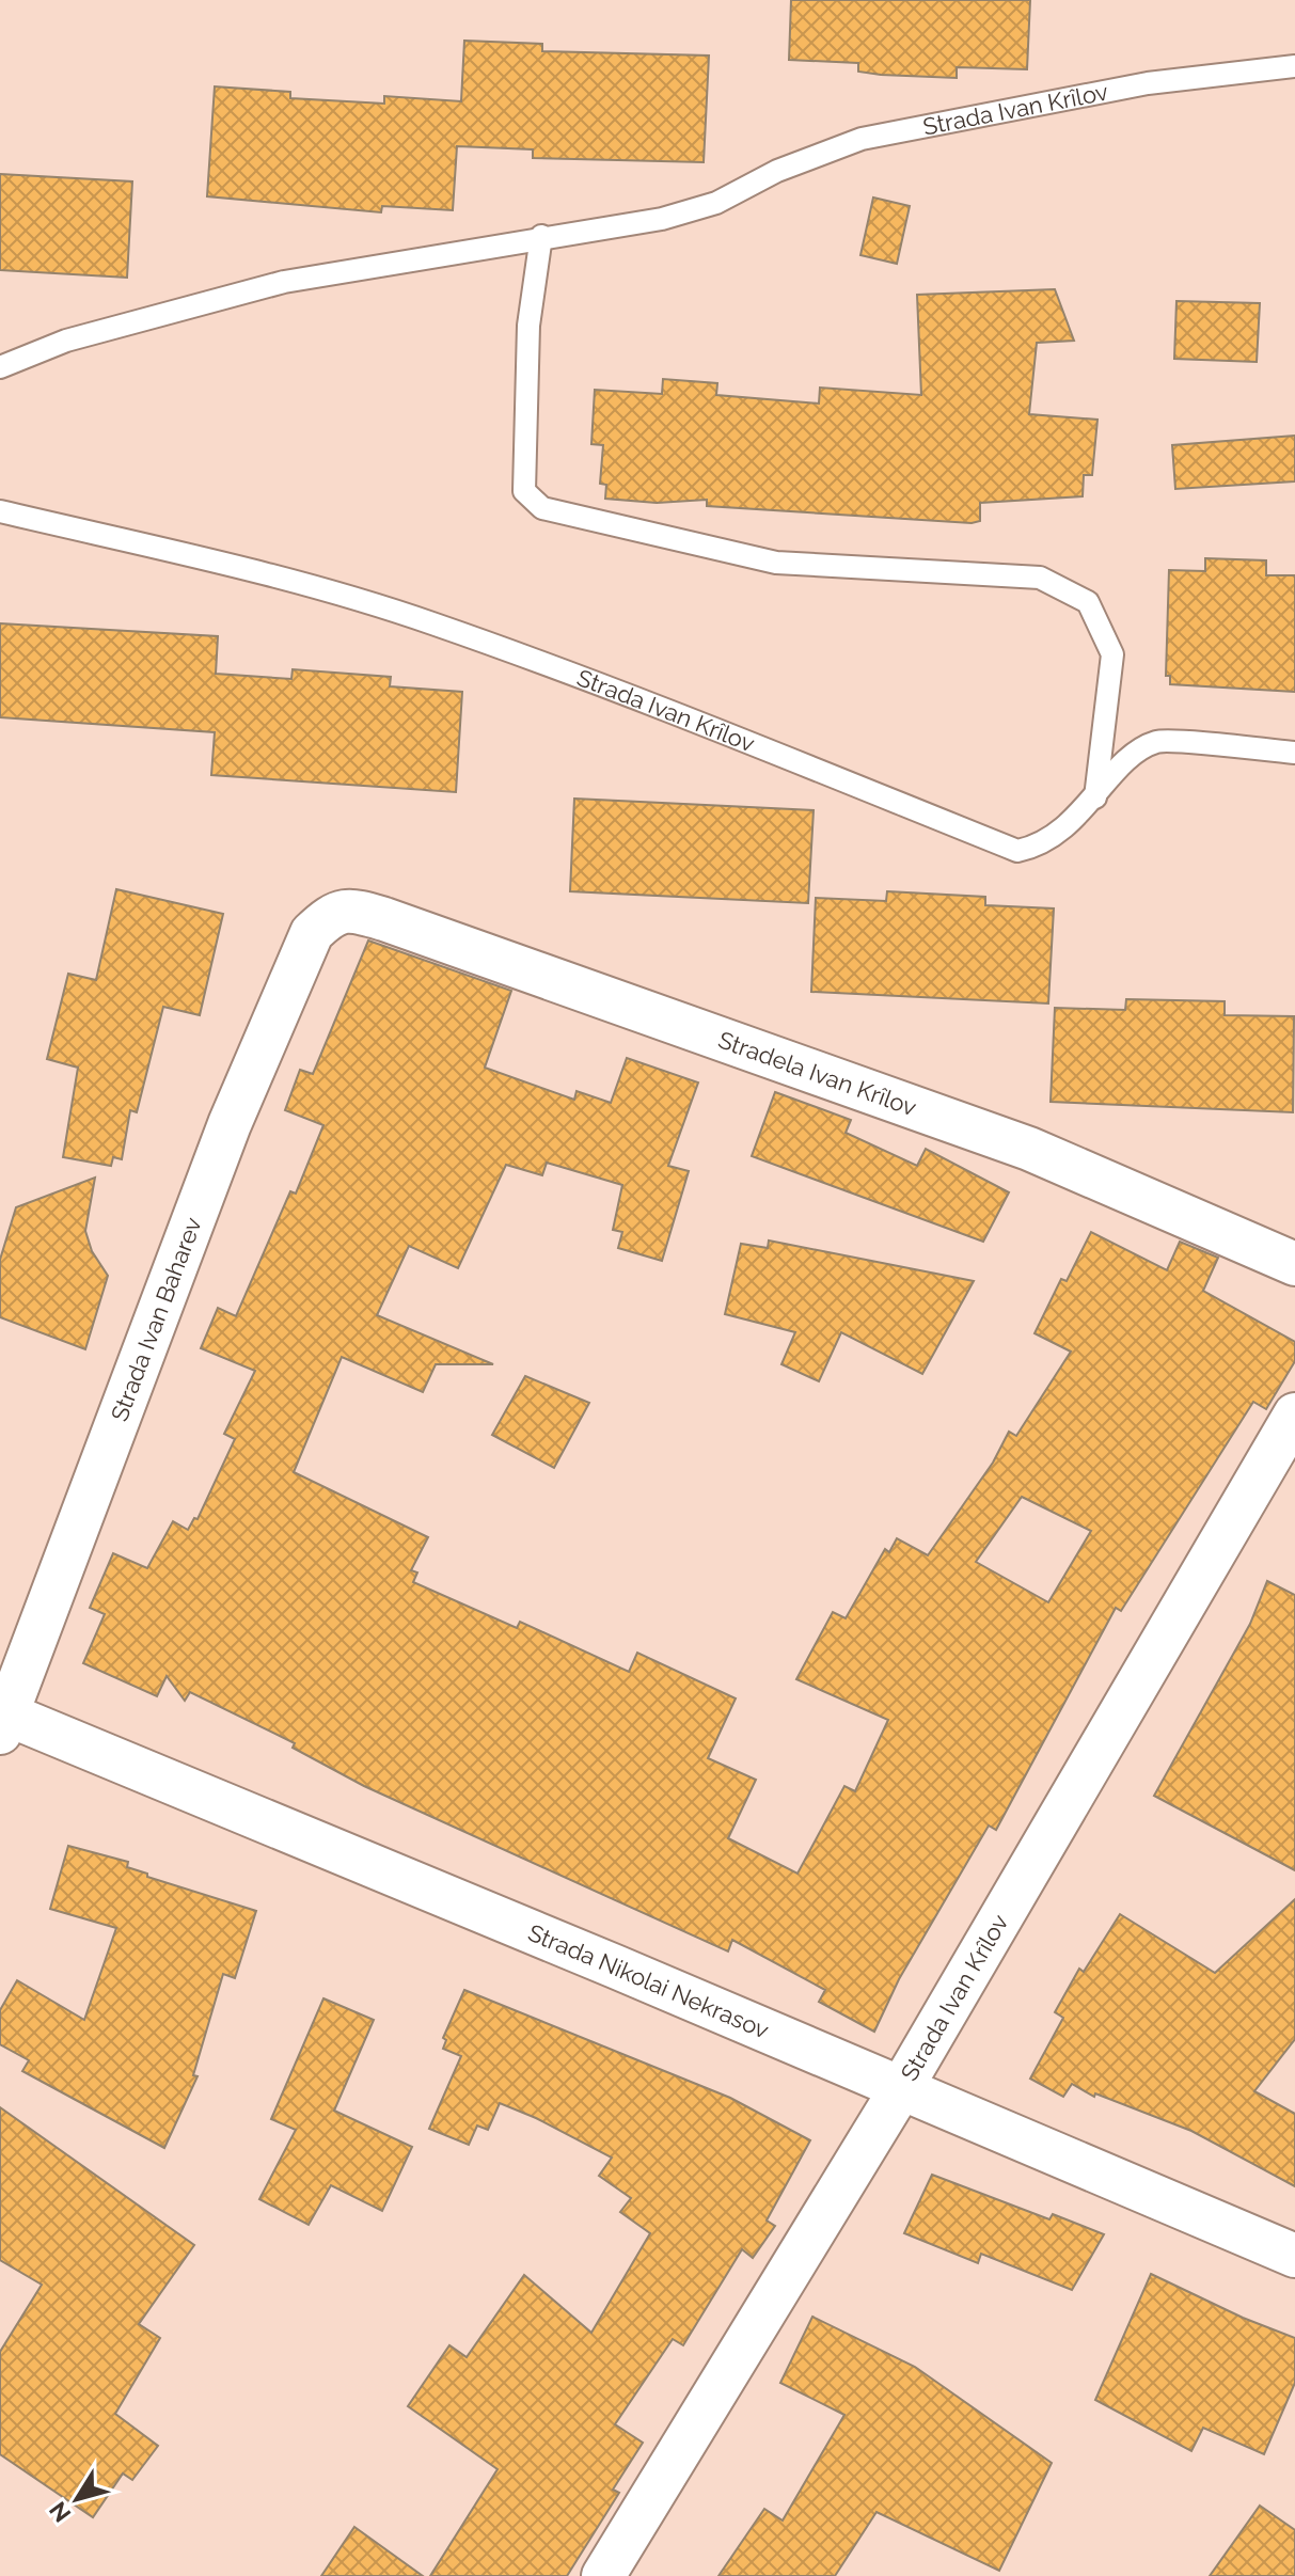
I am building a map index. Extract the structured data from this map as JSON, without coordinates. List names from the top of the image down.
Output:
{
  "streets": {
    "street": [
      "Strada Ivan Krîlov",
      "Stradela Ivan Krîlov",
      "Strada Ivan Baharev",
      "Strada Nikolai Nekrasov"
    ]
  },
  "crossings": [
    ["Strada Ivan Krîlov", "Strada Nikolai Nekrasov"],
    ["Stradela Ivan Krîlov", "Strada Ivan Baharev"],
    ["Strada Ivan Baharev", "Strada Nikolai Nekrasov"]
  ],
  "north": "bottom left"
}
